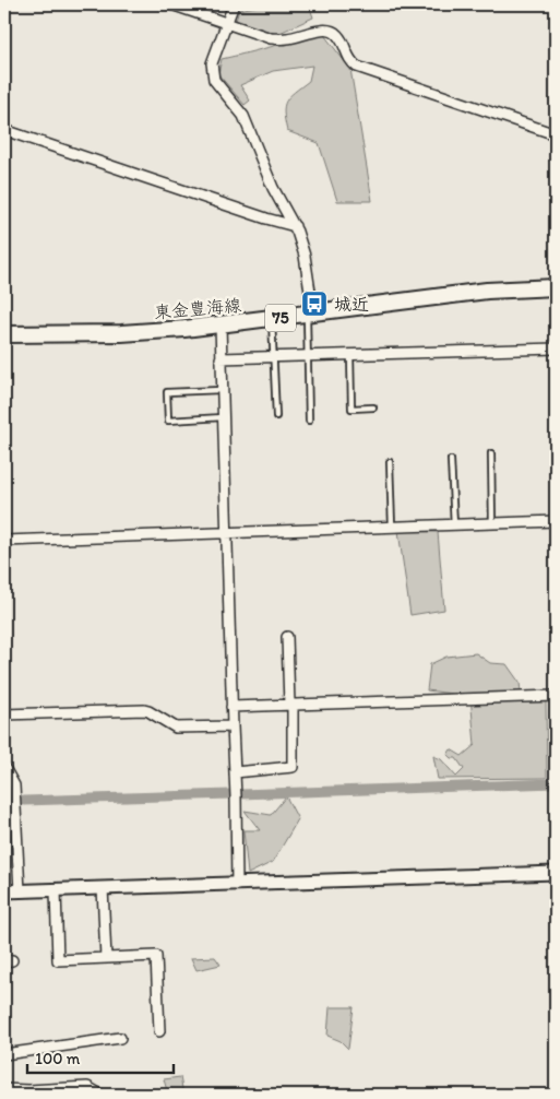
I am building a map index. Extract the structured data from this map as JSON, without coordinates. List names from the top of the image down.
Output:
{
  "streets": {
    "main road": ["東金豊海線", "75"]
  },
  "places": {
    "bus stop": ["城近"]
  },
  "scale_bar": "100 m"
}
